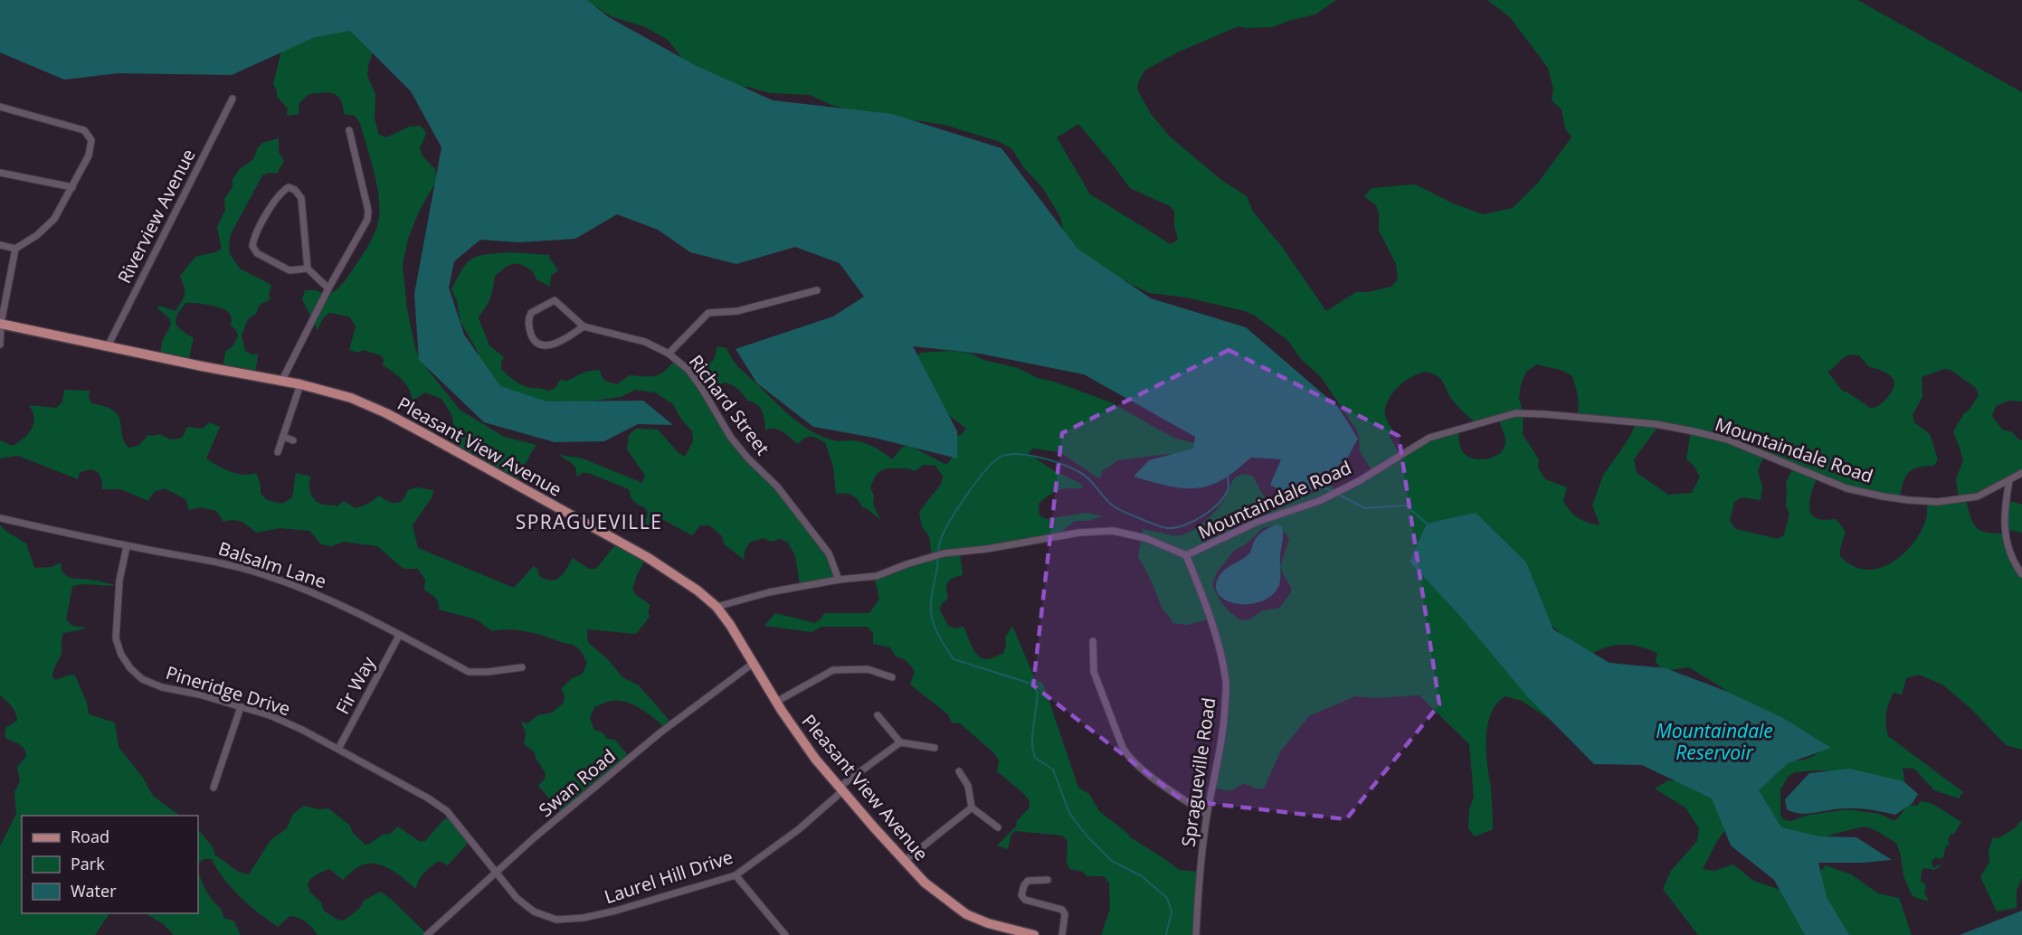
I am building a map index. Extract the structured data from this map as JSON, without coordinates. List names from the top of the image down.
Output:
{
  "streets": {
    "main road": ["Pleasant View Avenue"],
    "street": [
      "Riverview Avenue",
      "Richard Street",
      "Mountaindale Road",
      "Balsalm Lane",
      "Fir Way",
      "Pineridge Drive",
      "Spragueville Road",
      "Swan Road",
      "Laurel Hill Drive"
    ]
  },
  "crossings": [
    ["Riverview Avenue", "Pleasant View Avenue"],
    ["Richard Street", "Mountaindale Road"],
    ["Pleasant View Avenue", "Mountaindale Road"],
    ["Pleasant View Avenue", "Swan Road"],
    ["Pleasant View Avenue", "Laurel Hill Drive"],
    ["Mountaindale Road", "Spragueville Road"],
    ["Balsalm Lane", "Fir Way"],
    ["Balsalm Lane", "Pineridge Drive"],
    ["Fir Way", "Pineridge Drive"],
    ["Pineridge Drive", "Swan Road"],
    ["Pineridge Drive", "Laurel Hill Drive"],
    ["Swan Road", "Laurel Hill Drive"]
  ],
  "districts": ["SPRAGUEVILLE"],
  "water": ["Mountaindale Reservoir"],
  "legend": ["Road", "Park", "Water"]
}
